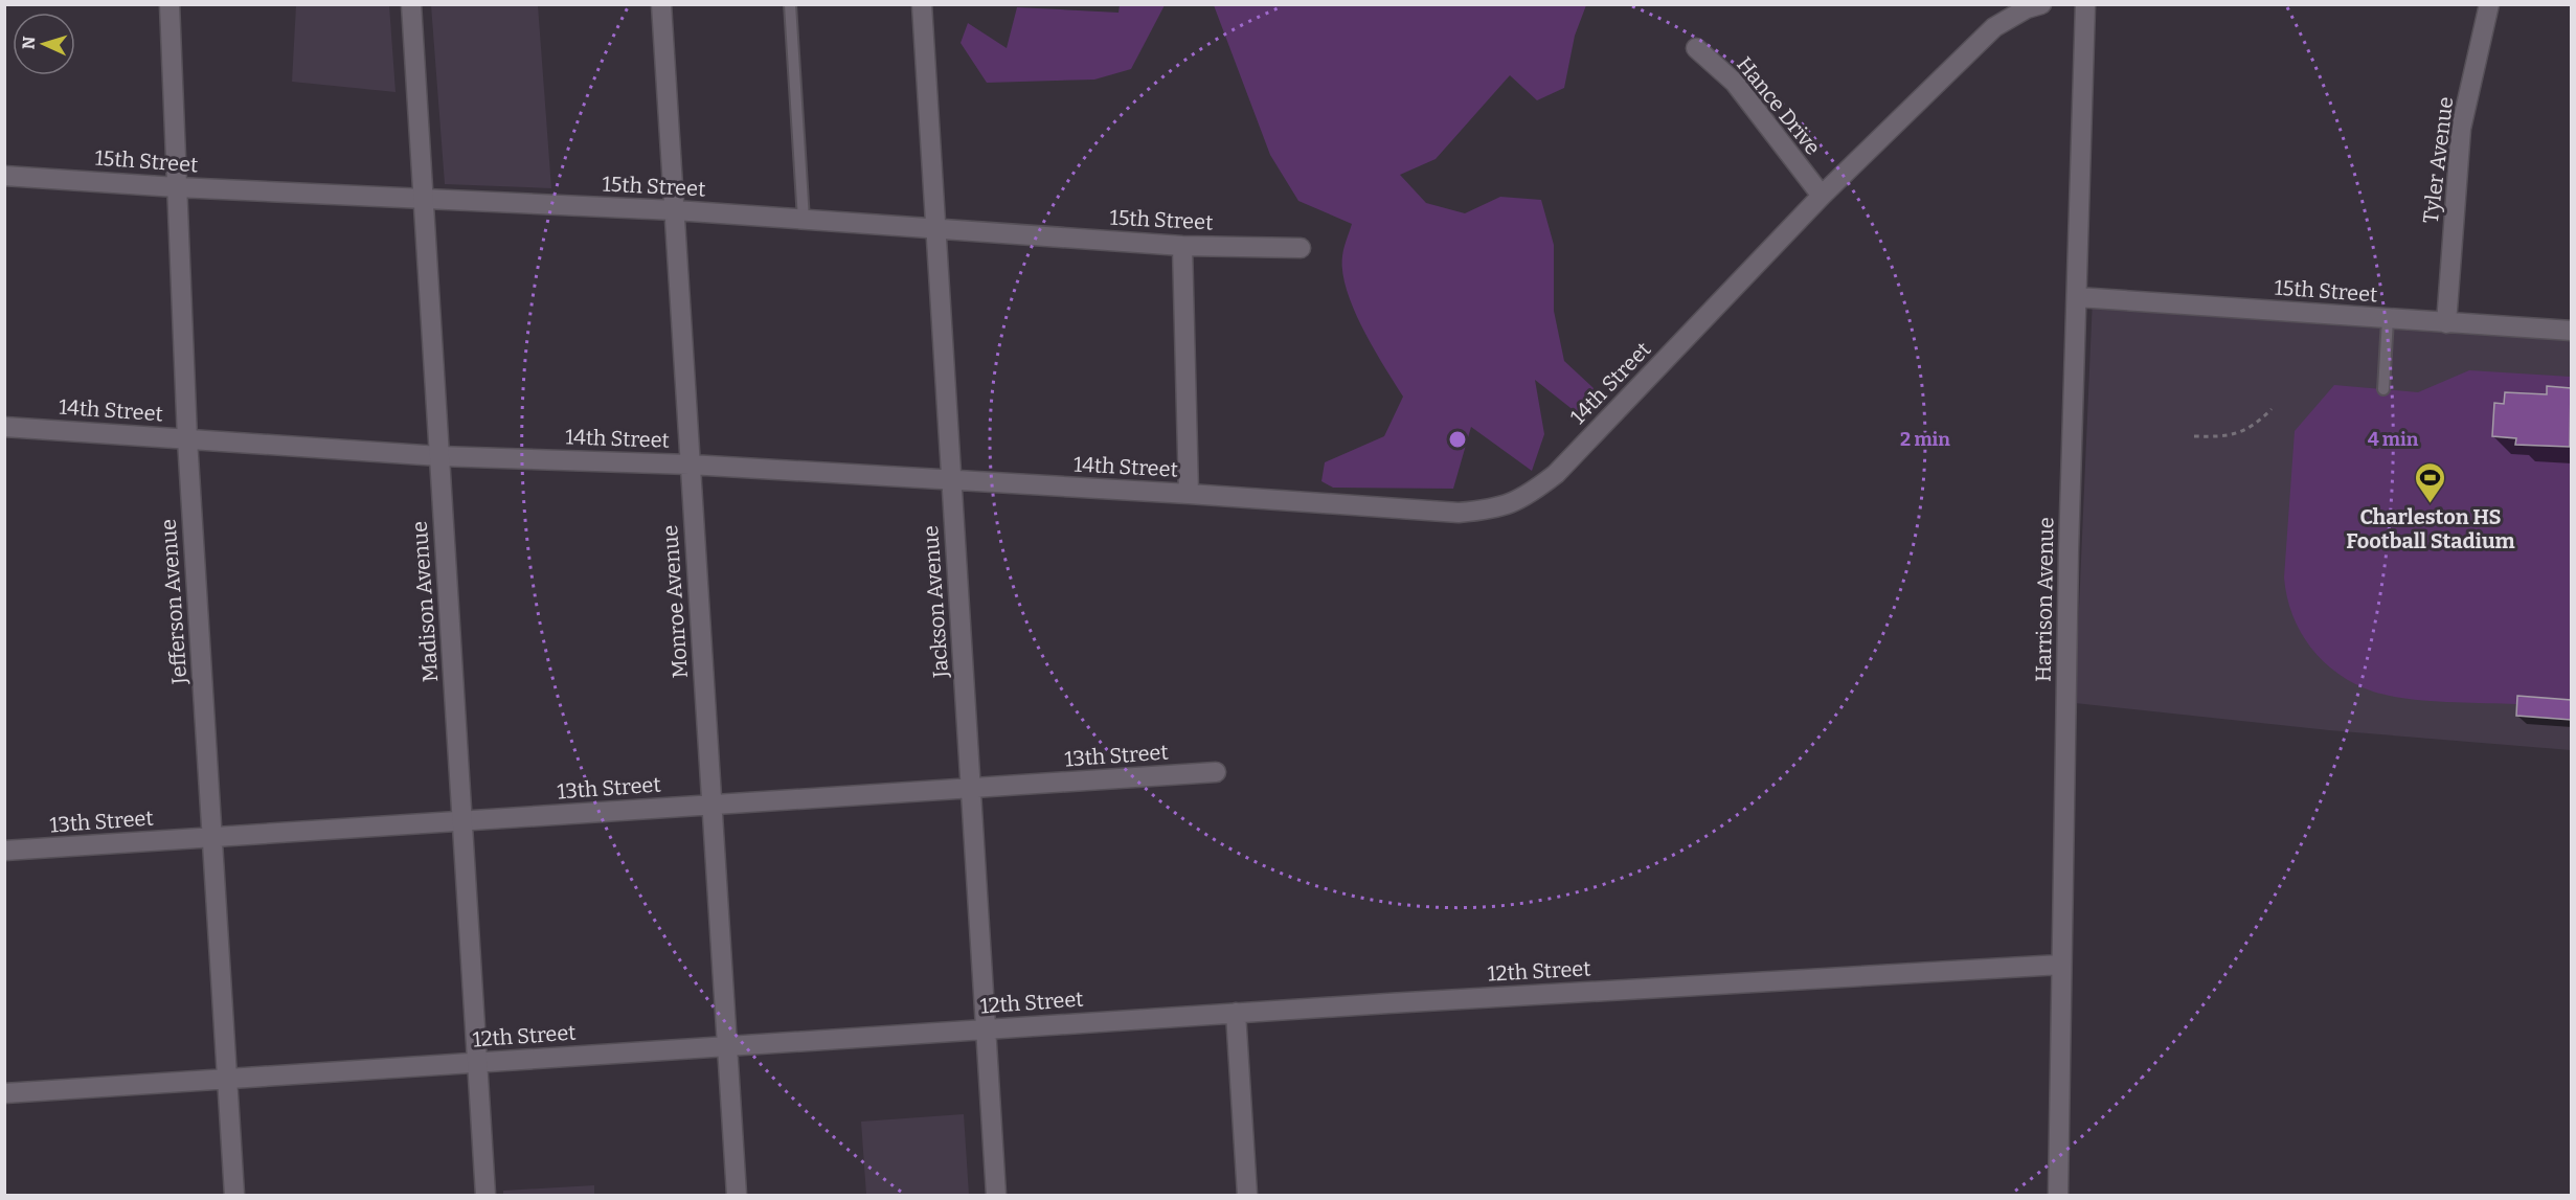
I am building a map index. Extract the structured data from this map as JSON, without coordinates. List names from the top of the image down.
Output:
{
  "streets": {
    "street": [
      "Hance Drive",
      "Tyler Avenue",
      "15th Street",
      "14th Street",
      "Harrison Avenue",
      "Jefferson Avenue",
      "Madison Avenue",
      "Monroe Avenue",
      "Jackson Avenue",
      "13th Street",
      "12th Street"
    ]
  },
  "crossings": [
    ["Hance Drive", "14th Street"],
    ["Tyler Avenue", "15th Street"],
    ["15th Street", "Harrison Avenue"],
    ["15th Street", "Jefferson Avenue"],
    ["15th Street", "Madison Avenue"],
    ["15th Street", "Monroe Avenue"],
    ["15th Street", "Jackson Avenue"],
    ["14th Street", "Jefferson Avenue"],
    ["14th Street", "Madison Avenue"],
    ["14th Street", "Monroe Avenue"],
    ["14th Street", "Jackson Avenue"],
    ["Harrison Avenue", "12th Street"],
    ["Jefferson Avenue", "13th Street"],
    ["Jefferson Avenue", "12th Street"],
    ["Madison Avenue", "13th Street"],
    ["Madison Avenue", "12th Street"],
    ["Monroe Avenue", "13th Street"],
    ["Monroe Avenue", "12th Street"],
    ["Jackson Avenue", "13th Street"],
    ["Jackson Avenue", "12th Street"]
  ],
  "places": {
    "sports": ["Charleston HS Football Stadium"]
  },
  "north": "left",
  "rings": ["2 min", "4 min"]
}
